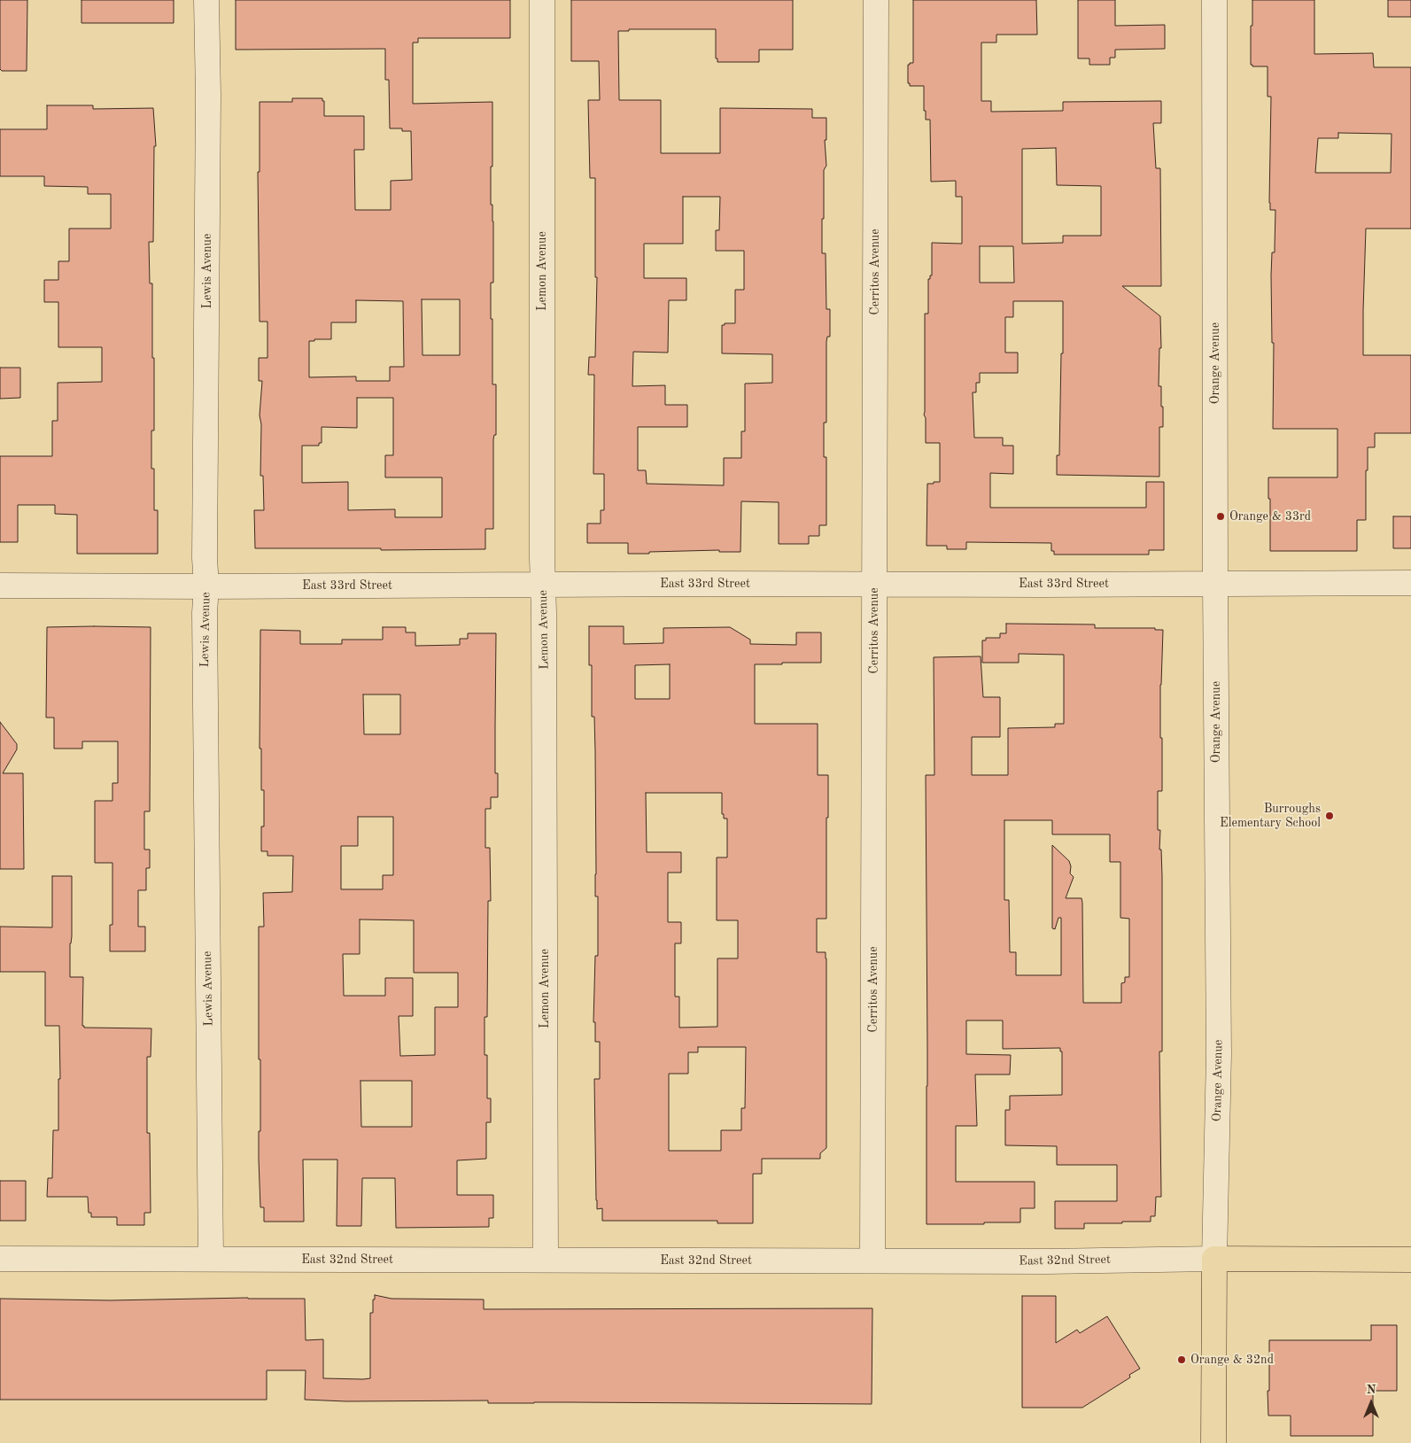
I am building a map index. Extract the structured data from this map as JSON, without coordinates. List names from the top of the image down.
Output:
{
  "streets": {
    "main road": ["Orange Avenue", "East 32nd Street"],
    "street": [
      "Lewis Avenue",
      "Lemon Avenue",
      "Cerritos Avenue",
      "East 33rd Street"
    ]
  },
  "crossings": [
    ["Lewis Avenue", "East 33rd Street"],
    ["Lewis Avenue", "East 32nd Street"],
    ["Lemon Avenue", "East 33rd Street"],
    ["Lemon Avenue", "East 32nd Street"],
    ["Cerritos Avenue", "East 33rd Street"],
    ["Cerritos Avenue", "East 32nd Street"],
    ["Orange Avenue", "East 33rd Street"],
    ["Orange Avenue", "East 32nd Street"]
  ],
  "places": ["Orange & 33rd", "Burroughs Elementary School", "Orange & 32nd"],
  "north": "top"
}
